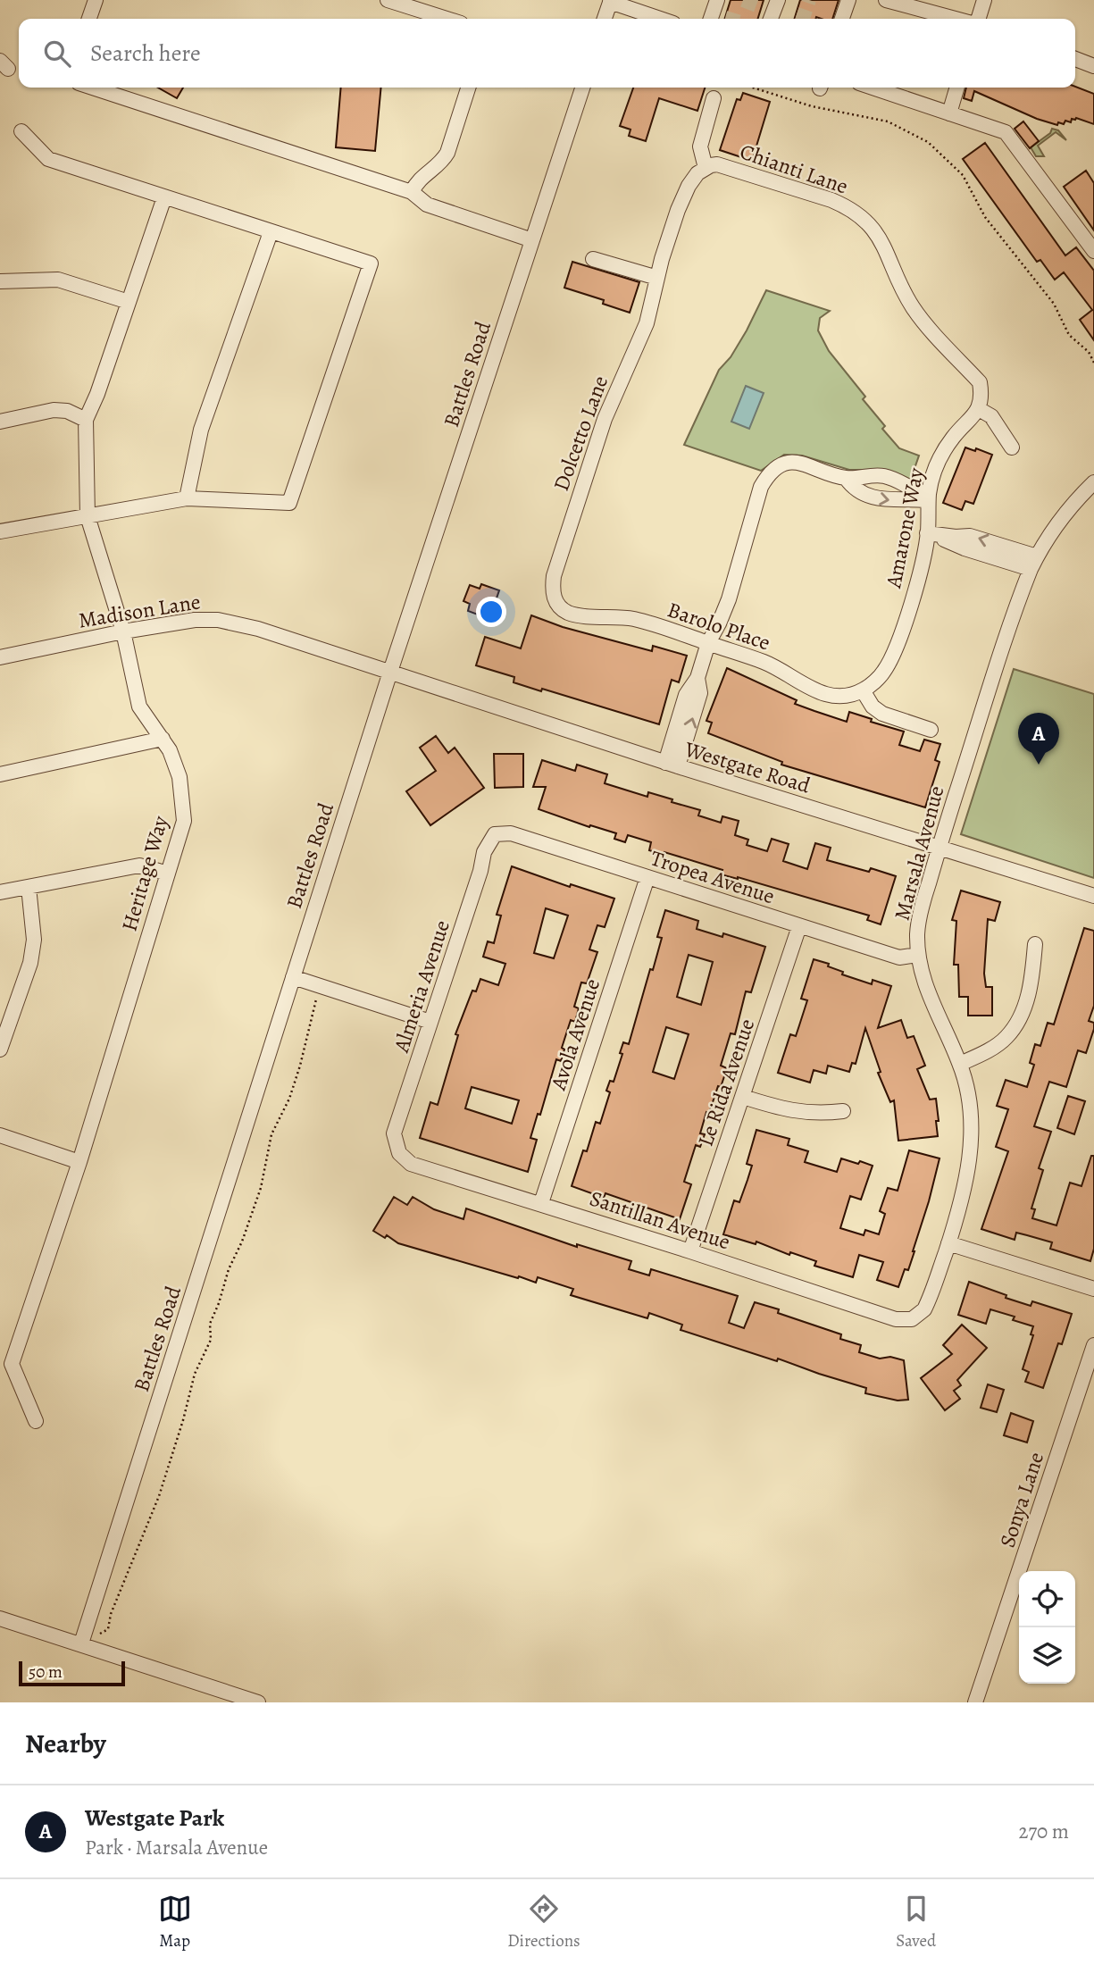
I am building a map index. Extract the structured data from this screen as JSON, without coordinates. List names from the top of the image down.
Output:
{
  "streets": {
    "street": [
      "Chianti Lane",
      "Battles Road",
      "Dolcetto Lane",
      "Amarone Way",
      "Madison Lane",
      "Barolo Place",
      "Westgate Road",
      "Marsala Avenue",
      "Heritage Way",
      "Tropea Avenue",
      "Almeria Avenue",
      "Avola Avenue",
      "Le Rida Avenue",
      "Santillan Avenue",
      "Sonya Lane"
    ]
  },
  "crossings": [
    ["Chianti Lane", "Dolcetto Lane"],
    ["Chianti Lane", "Amarone Way"],
    ["Battles Road", "Madison Lane"],
    ["Battles Road", "Westgate Road"],
    ["Dolcetto Lane", "Barolo Place"],
    ["Amarone Way", "Barolo Place"],
    ["Madison Lane", "Westgate Road"],
    ["Madison Lane", "Heritage Way"],
    ["Westgate Road", "Marsala Avenue"],
    ["Marsala Avenue", "Tropea Avenue"],
    ["Marsala Avenue", "Santillan Avenue"],
    ["Tropea Avenue", "Almeria Avenue"],
    ["Tropea Avenue", "Avola Avenue"],
    ["Tropea Avenue", "Le Rida Avenue"],
    ["Almeria Avenue", "Santillan Avenue"],
    ["Avola Avenue", "Santillan Avenue"],
    ["Le Rida Avenue", "Santillan Avenue"]
  ],
  "scale_bar": "50 m",
  "page": {
    "search": "Search here",
    "pins": "A",
    "scale": "50 m",
    "heading": "Nearby",
    "list": [
      {
        "mark": "A",
        "name": "Westgate Park",
        "note": "Park · Marsala Avenue",
        "value": "270 m"
      }
    ],
    "nav": ["Map", "Directions", "Saved"]
  }
}
